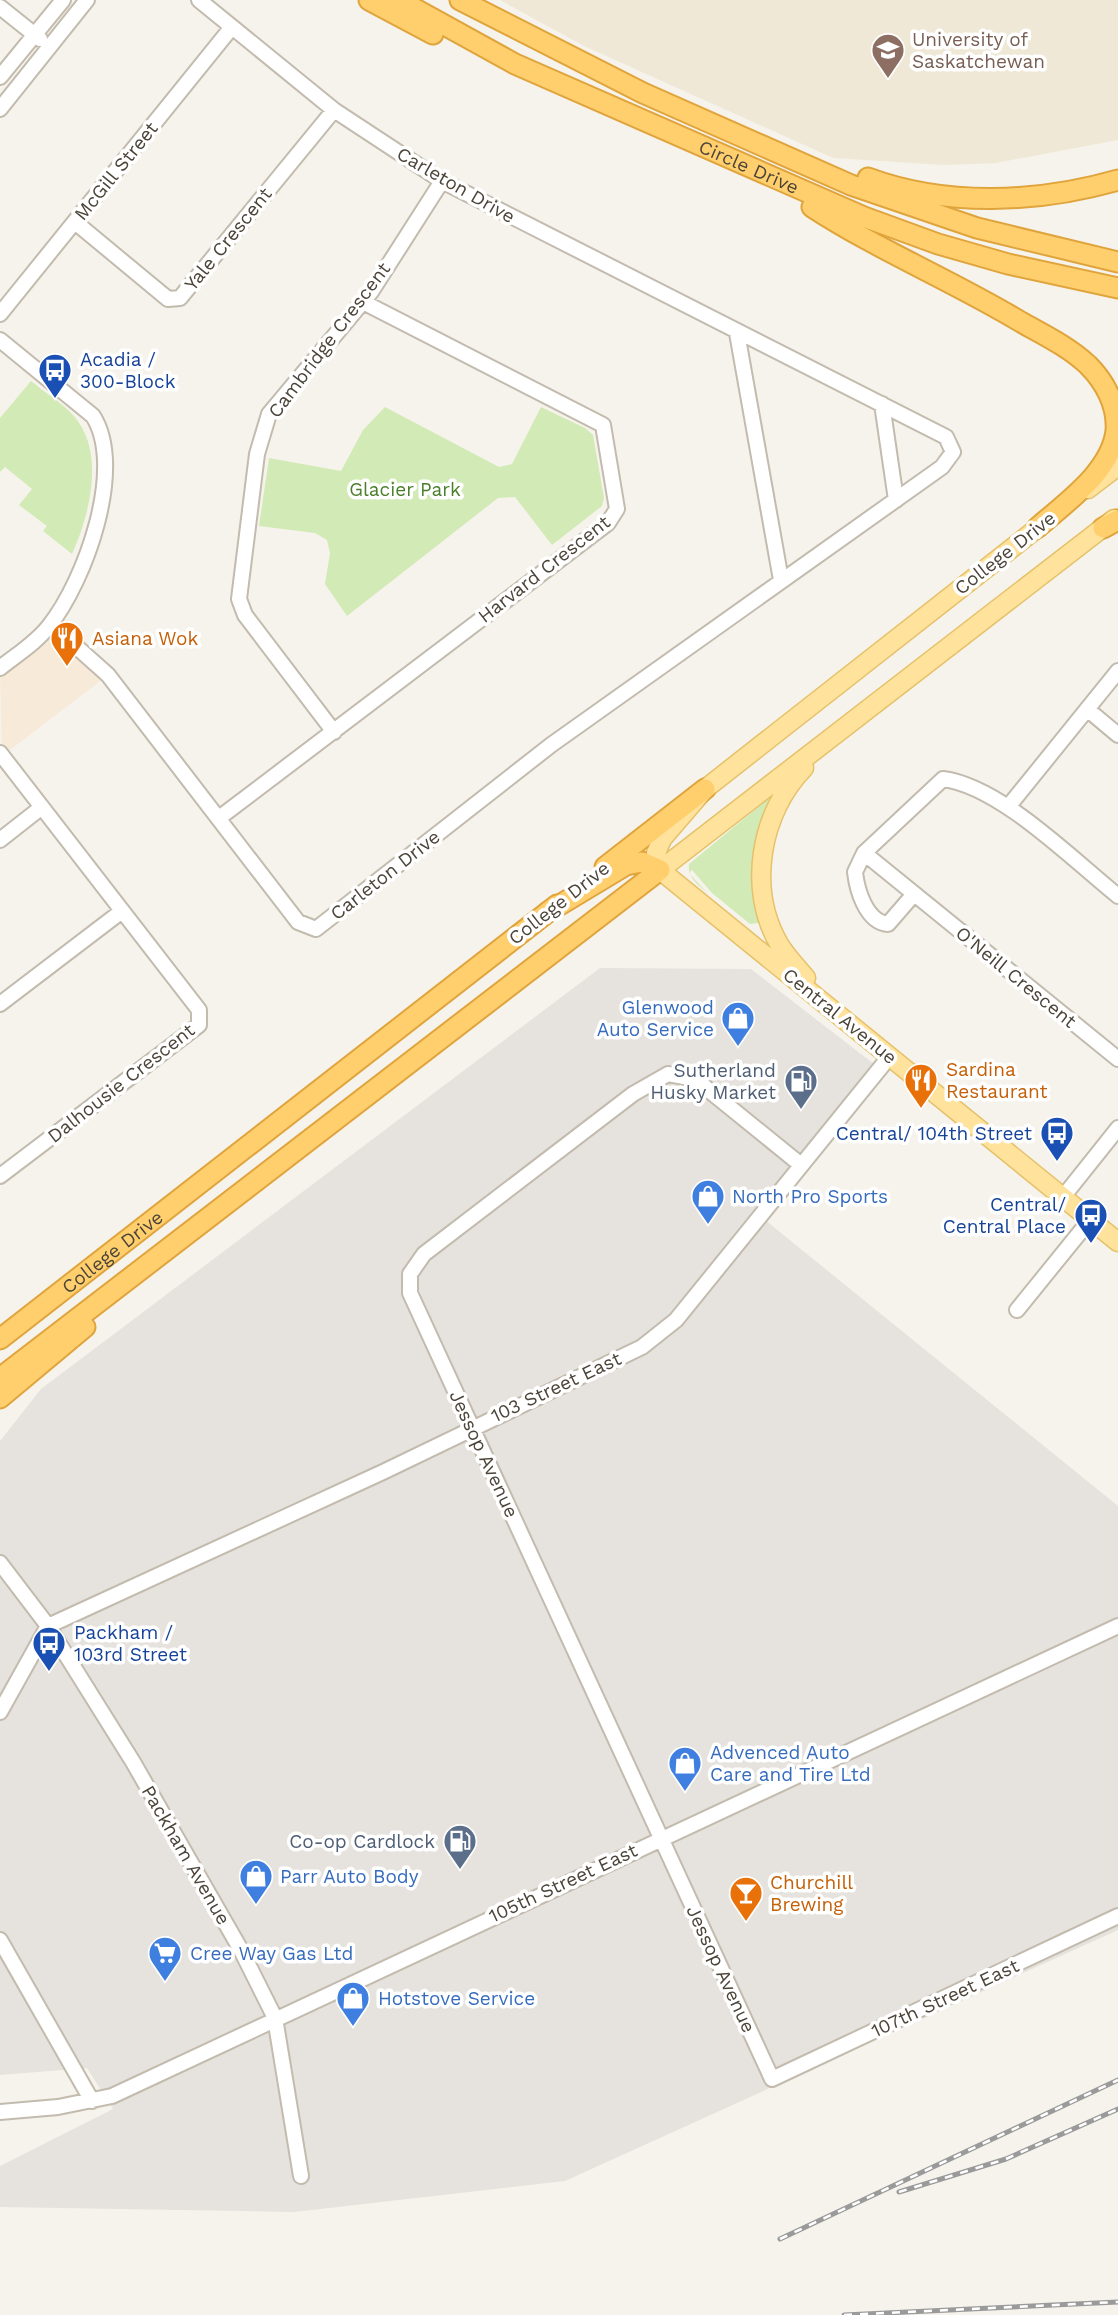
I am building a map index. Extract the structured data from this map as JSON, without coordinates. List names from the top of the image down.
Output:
{
  "streets": {
    "highway": ["Circle Drive", "College Drive"],
    "main road": ["Central Avenue"],
    "street": [
      "McGill Street",
      "Carleton Drive",
      "Yale Crescent",
      "Cambridge Crescent",
      "Harvard Crescent",
      "O'Neill Crescent",
      "Dalhousie Crescent",
      "103 Street East",
      "Jessop Avenue",
      "Packham Avenue",
      "105th Street East",
      "107th Street East"
    ]
  },
  "crossings": [
    ["McGill Street", "Carleton Drive"],
    ["McGill Street", "Yale Crescent"],
    ["Carleton Drive", "Yale Crescent"],
    ["Carleton Drive", "Cambridge Crescent"],
    ["Carleton Drive", "Harvard Crescent"],
    ["Cambridge Crescent", "Harvard Crescent"],
    ["College Drive", "Central Avenue"],
    ["Central Avenue", "103 Street East"],
    ["103 Street East", "Jessop Avenue"],
    ["103 Street East", "Packham Avenue"],
    ["Jessop Avenue", "105th Street East"],
    ["Jessop Avenue", "107th Street East"],
    ["Packham Avenue", "105th Street East"]
  ],
  "parks": ["Glacier Park"],
  "places": {
    "school or university": ["University of Saskatchewan"],
    "bus stop": [
      "Acadia / 300-Block",
      "Central/ 104th Street",
      "Central/ Central Place",
      "Packham / 103rd Street"
    ],
    "restaurant": ["Asiana Wok", "Sardina Restaurant"],
    "shop": [
      "Glenwood Auto Service",
      "North Pro Sports",
      "Advenced Auto Care and Tire Ltd",
      "Parr Auto Body",
      "Hotstove Service"
    ],
    "fuel station": ["Sutherland Husky Market", "Co-op Cardlock"],
    "bar": ["Churchill Brewing"],
    "supermarket": ["Cree Way Gas Ltd"]
  }
}
